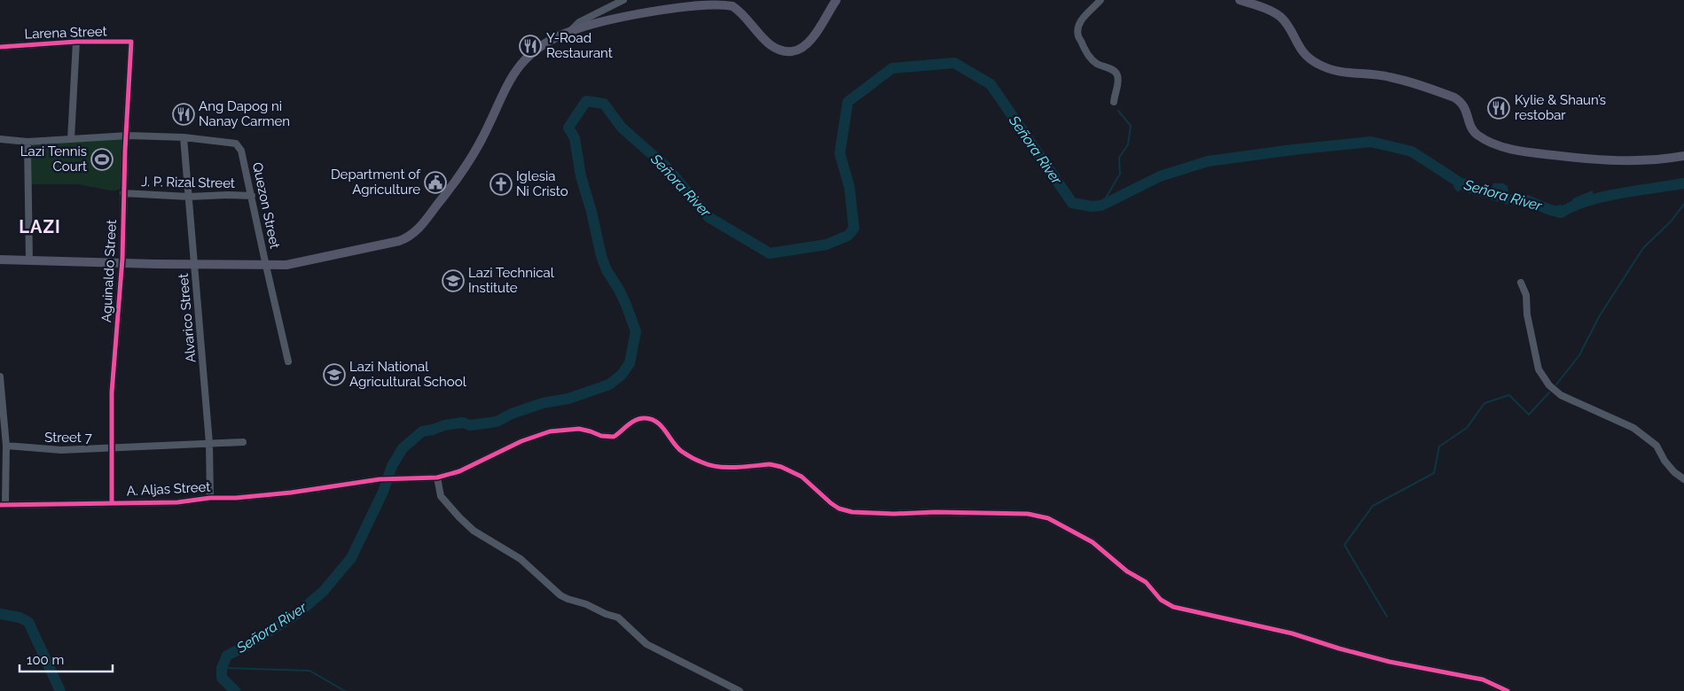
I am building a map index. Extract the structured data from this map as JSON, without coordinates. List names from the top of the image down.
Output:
{
  "streets": {
    "street": [
      "Larena Street",
      "J. P. Rizal Street",
      "Quezon Street",
      "Aguinaldo Street",
      "Alvarico Street",
      "Street 7",
      "A. Aljas Street"
    ]
  },
  "crossings": [
    ["Larena Street", "Aguinaldo Street"],
    ["J. P. Rizal Street", "Quezon Street"],
    ["J. P. Rizal Street", "Aguinaldo Street"],
    ["J. P. Rizal Street", "Alvarico Street"],
    ["Quezon Street", "Alvarico Street"],
    ["Aguinaldo Street", "Street 7"],
    ["Aguinaldo Street", "A. Aljas Street"],
    ["Alvarico Street", "Street 7"],
    ["Alvarico Street", "A. Aljas Street"]
  ],
  "districts": ["LAZI"],
  "water": ["Señora River"],
  "places": {
    "restaurant": ["Y-Road Restaurant", "Kylie & Shaun’s restobar", "Ang Dapog ni Nanay Carmen"],
    "sports": ["Lazi Tennis Court"],
    "public building": ["Department of Agriculture"],
    "church": ["Iglesia Ni Cristo"],
    "school or university": ["Lazi Technical Institute", "Lazi National Agricultural School"]
  },
  "scale_bar": "100 m"
}
